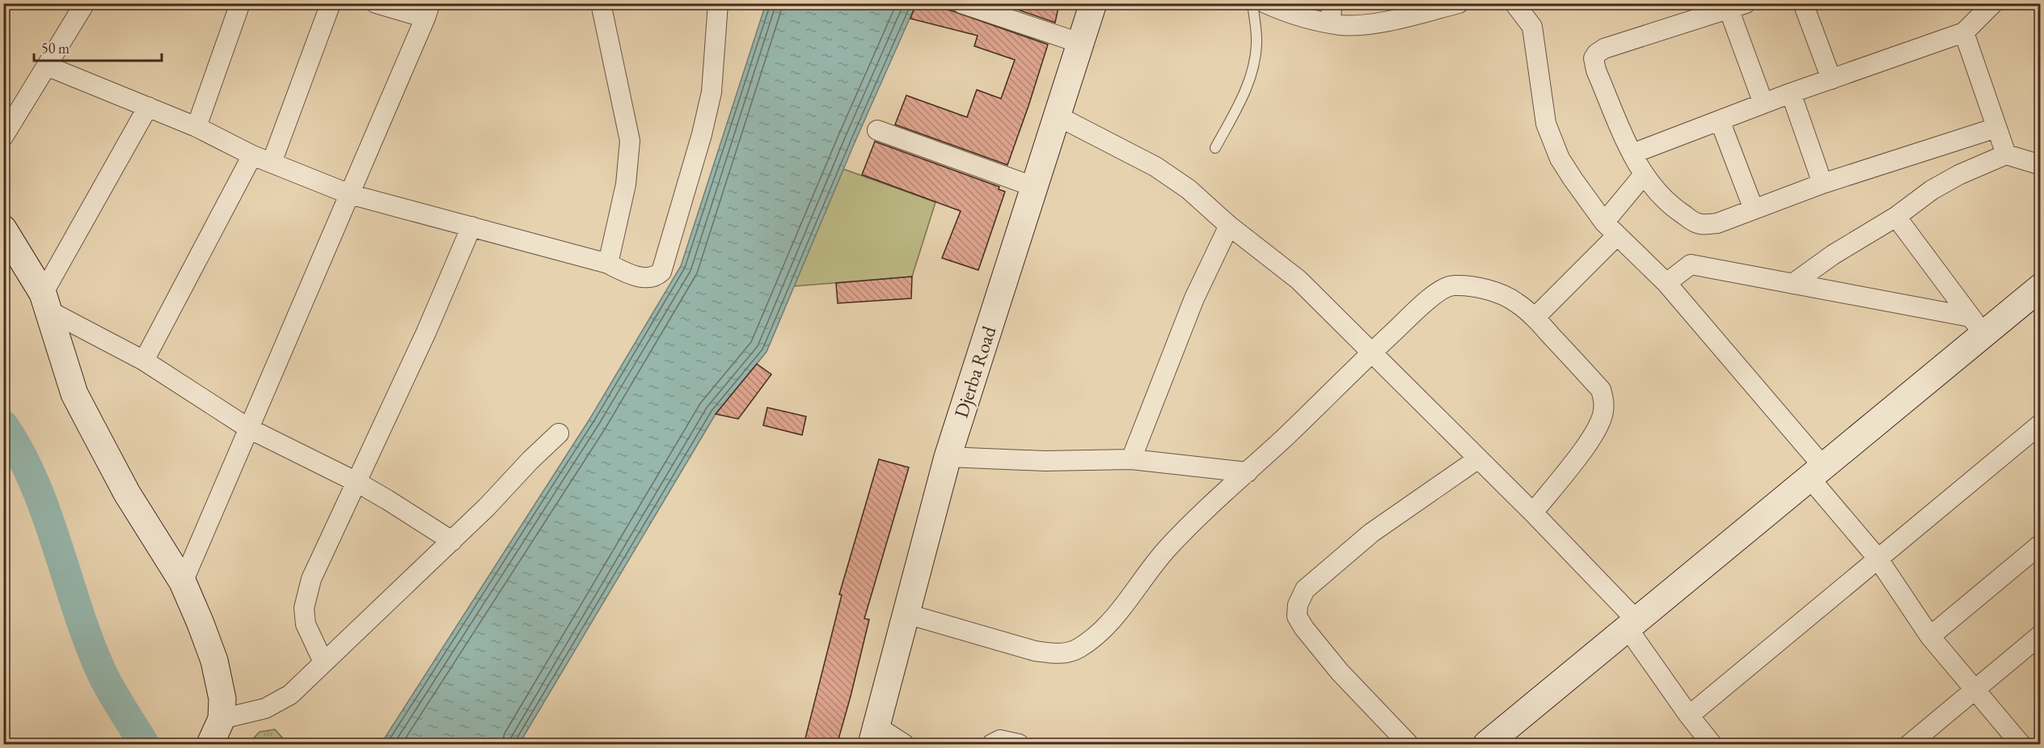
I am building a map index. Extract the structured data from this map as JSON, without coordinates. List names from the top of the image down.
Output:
{
  "streets": {
    "main road": ["Djerba Road"]
  },
  "scale_bar": "50 m"
}
